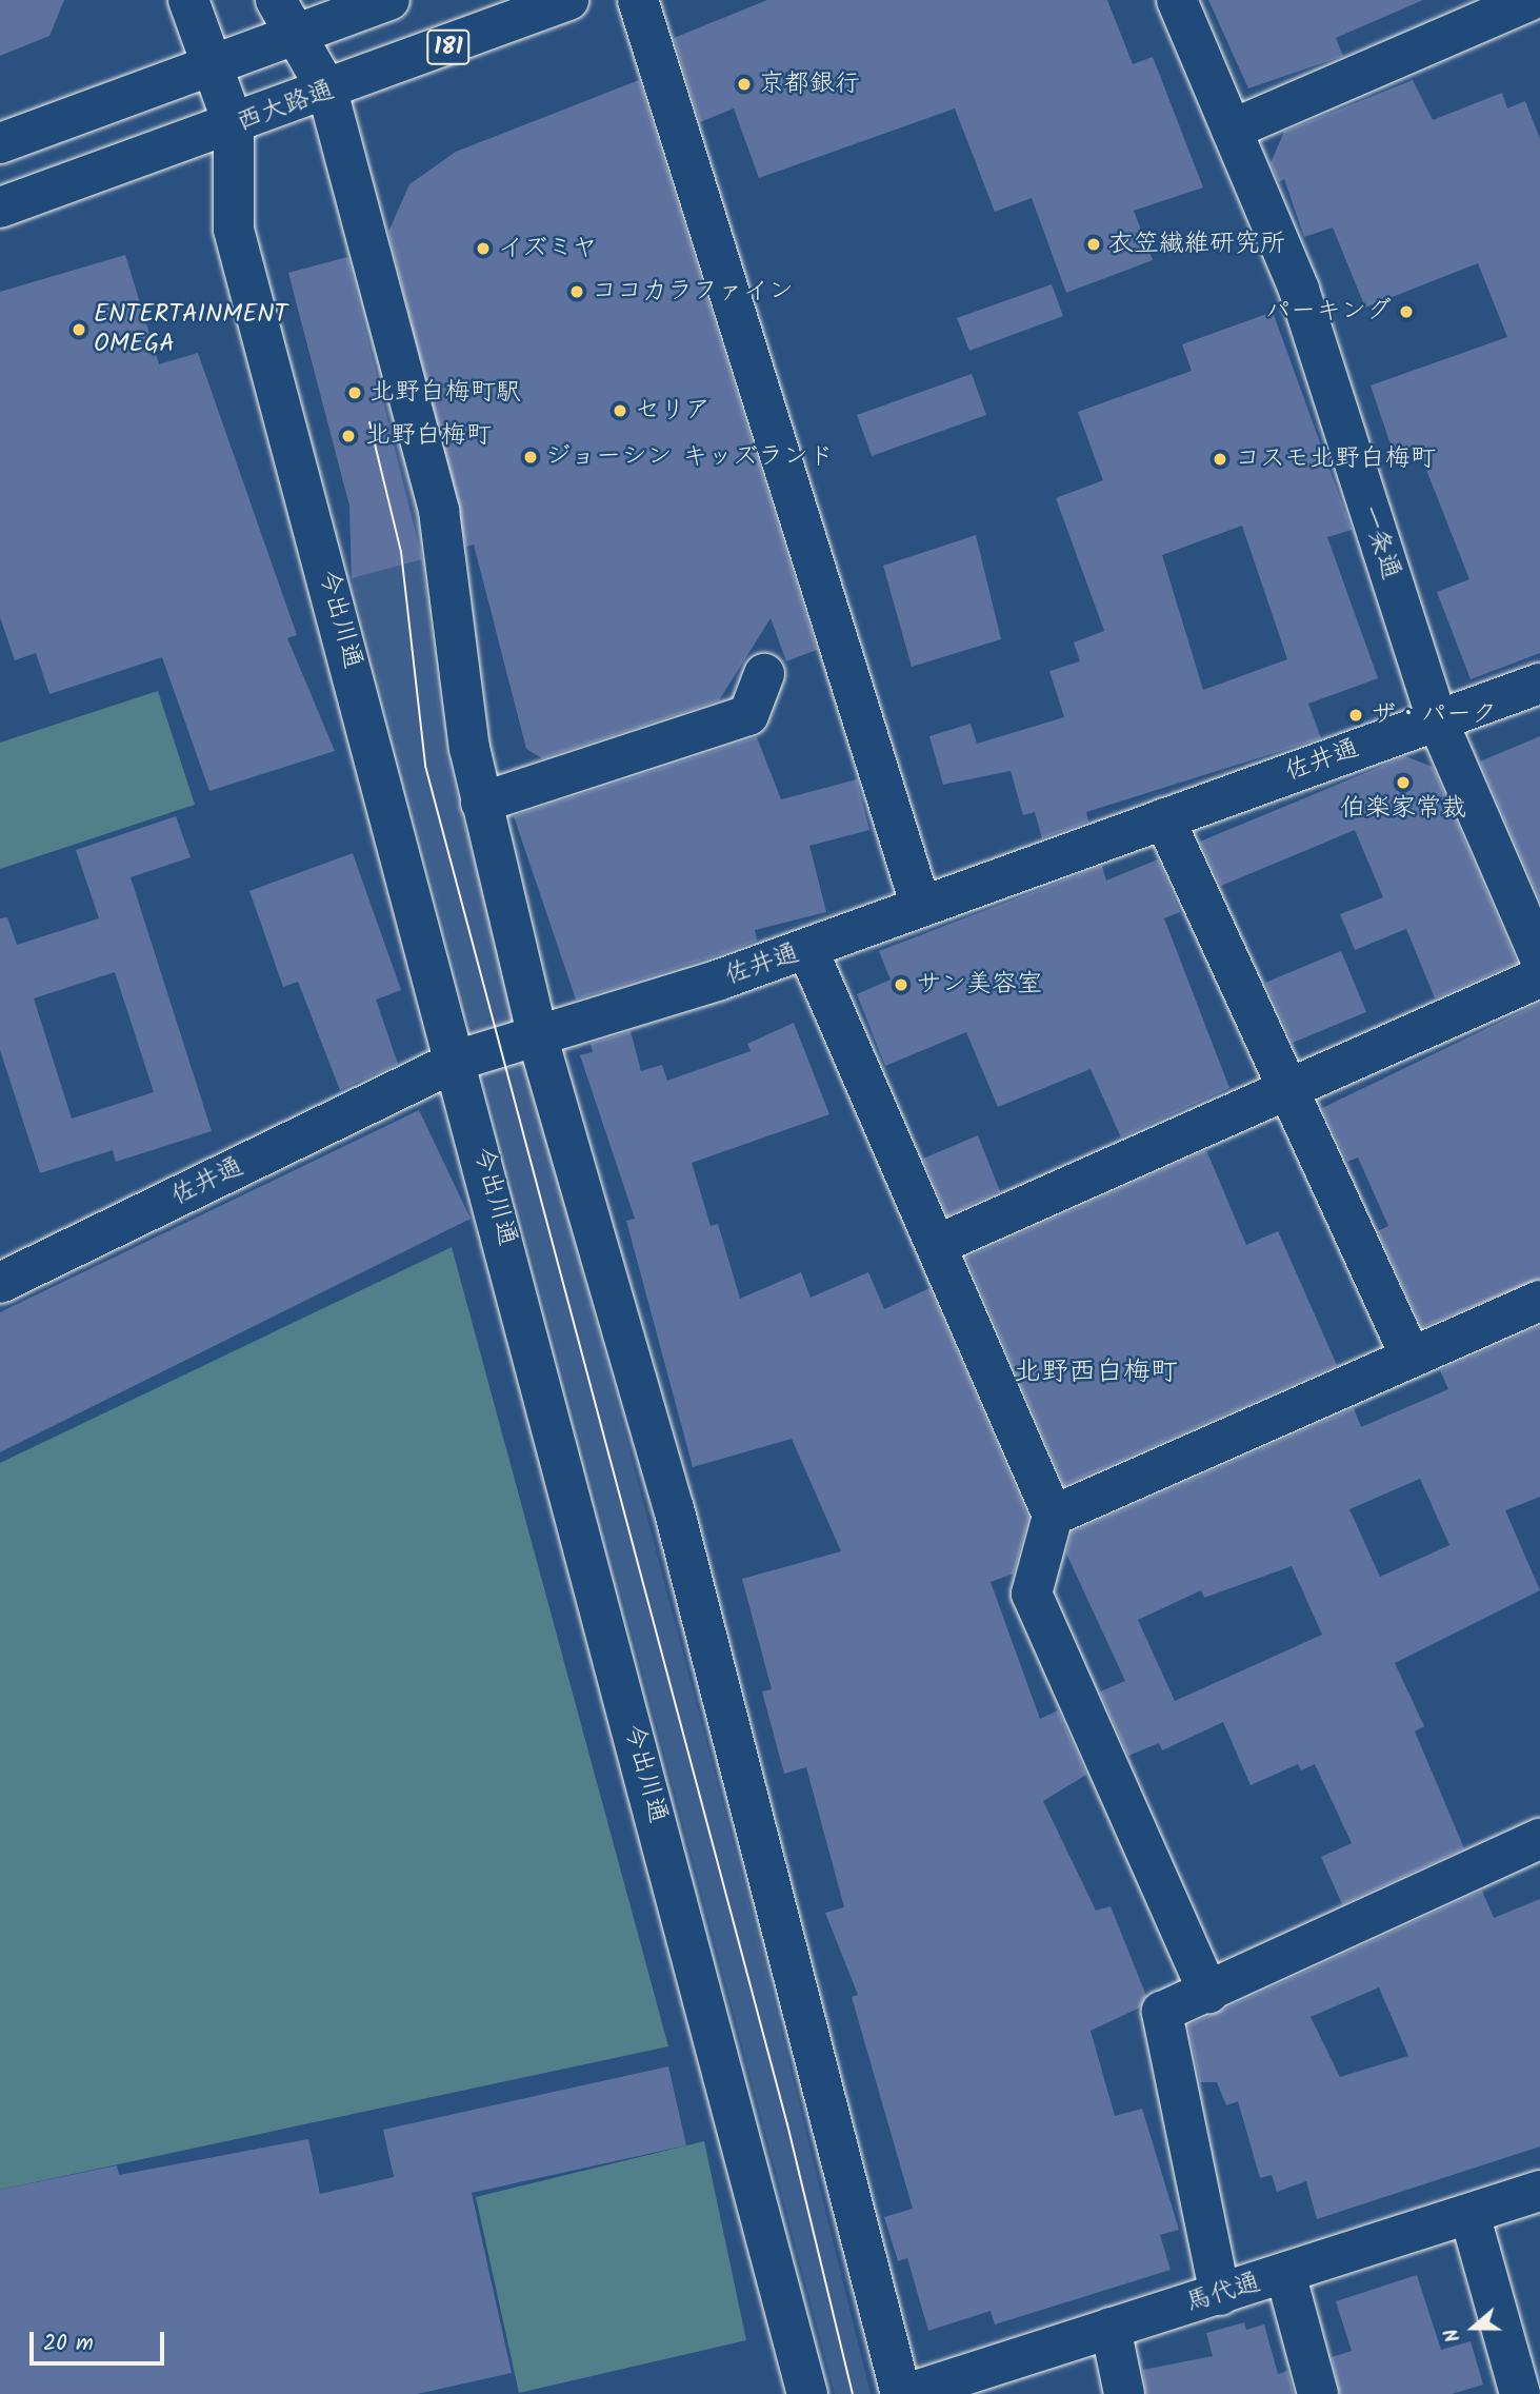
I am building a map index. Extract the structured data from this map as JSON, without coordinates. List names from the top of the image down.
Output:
{
  "streets": {
    "street": [
      "181",
      "西大路通",
      "一条通",
      "今出川通",
      "佐井通",
      "馬代通"
    ]
  },
  "crossings": [
    ["西大路通", "今出川通"],
    ["一条通", "佐井通"],
    ["今出川通", "佐井通"]
  ],
  "districts": ["北野西白梅町"],
  "places": [
    "京都銀行",
    "衣笠繊維研究所",
    "イズミヤ",
    "ココカラファイン",
    "パーキング",
    "ENTERTAINMENT OMEGA",
    "北野白梅町駅",
    "セリア",
    "北野白梅町",
    "ジョーシン キッズランド",
    "コスモ北野白梅町",
    "ザ・パーク",
    "伯楽家常裁",
    "サン美容室"
  ],
  "scale_bar": "20 m",
  "north": "left"
}
